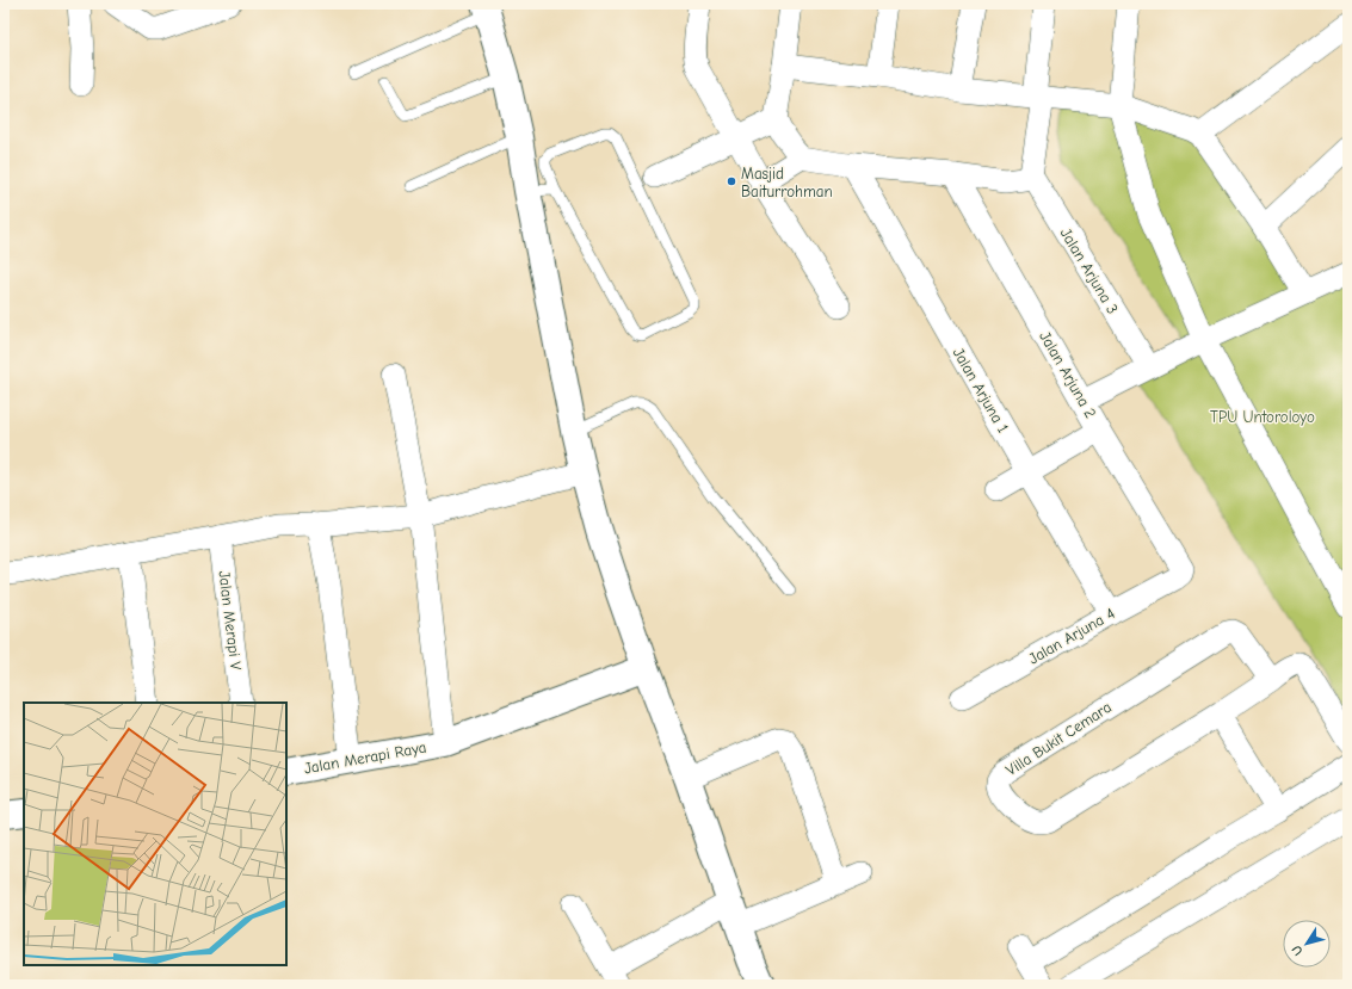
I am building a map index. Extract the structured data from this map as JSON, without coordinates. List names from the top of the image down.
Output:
{
  "streets": {
    "street": [
      "Jalan Arjuna 3",
      "Jalan Arjuna 2",
      "Jalan Arjuna 1",
      "Jalan Merapi V",
      "Jalan Arjuna 4",
      "Villa Bukit Cemara",
      "Jalan Merapi Raya"
    ]
  },
  "crossings": [
    ["Jalan Arjuna 2", "Jalan Arjuna 4"],
    ["Jalan Arjuna 1", "Jalan Arjuna 4"]
  ],
  "parks": ["TPU Untoroloyo"],
  "places": ["Masjid Baiturrohman"],
  "north": "bottom left"
}
